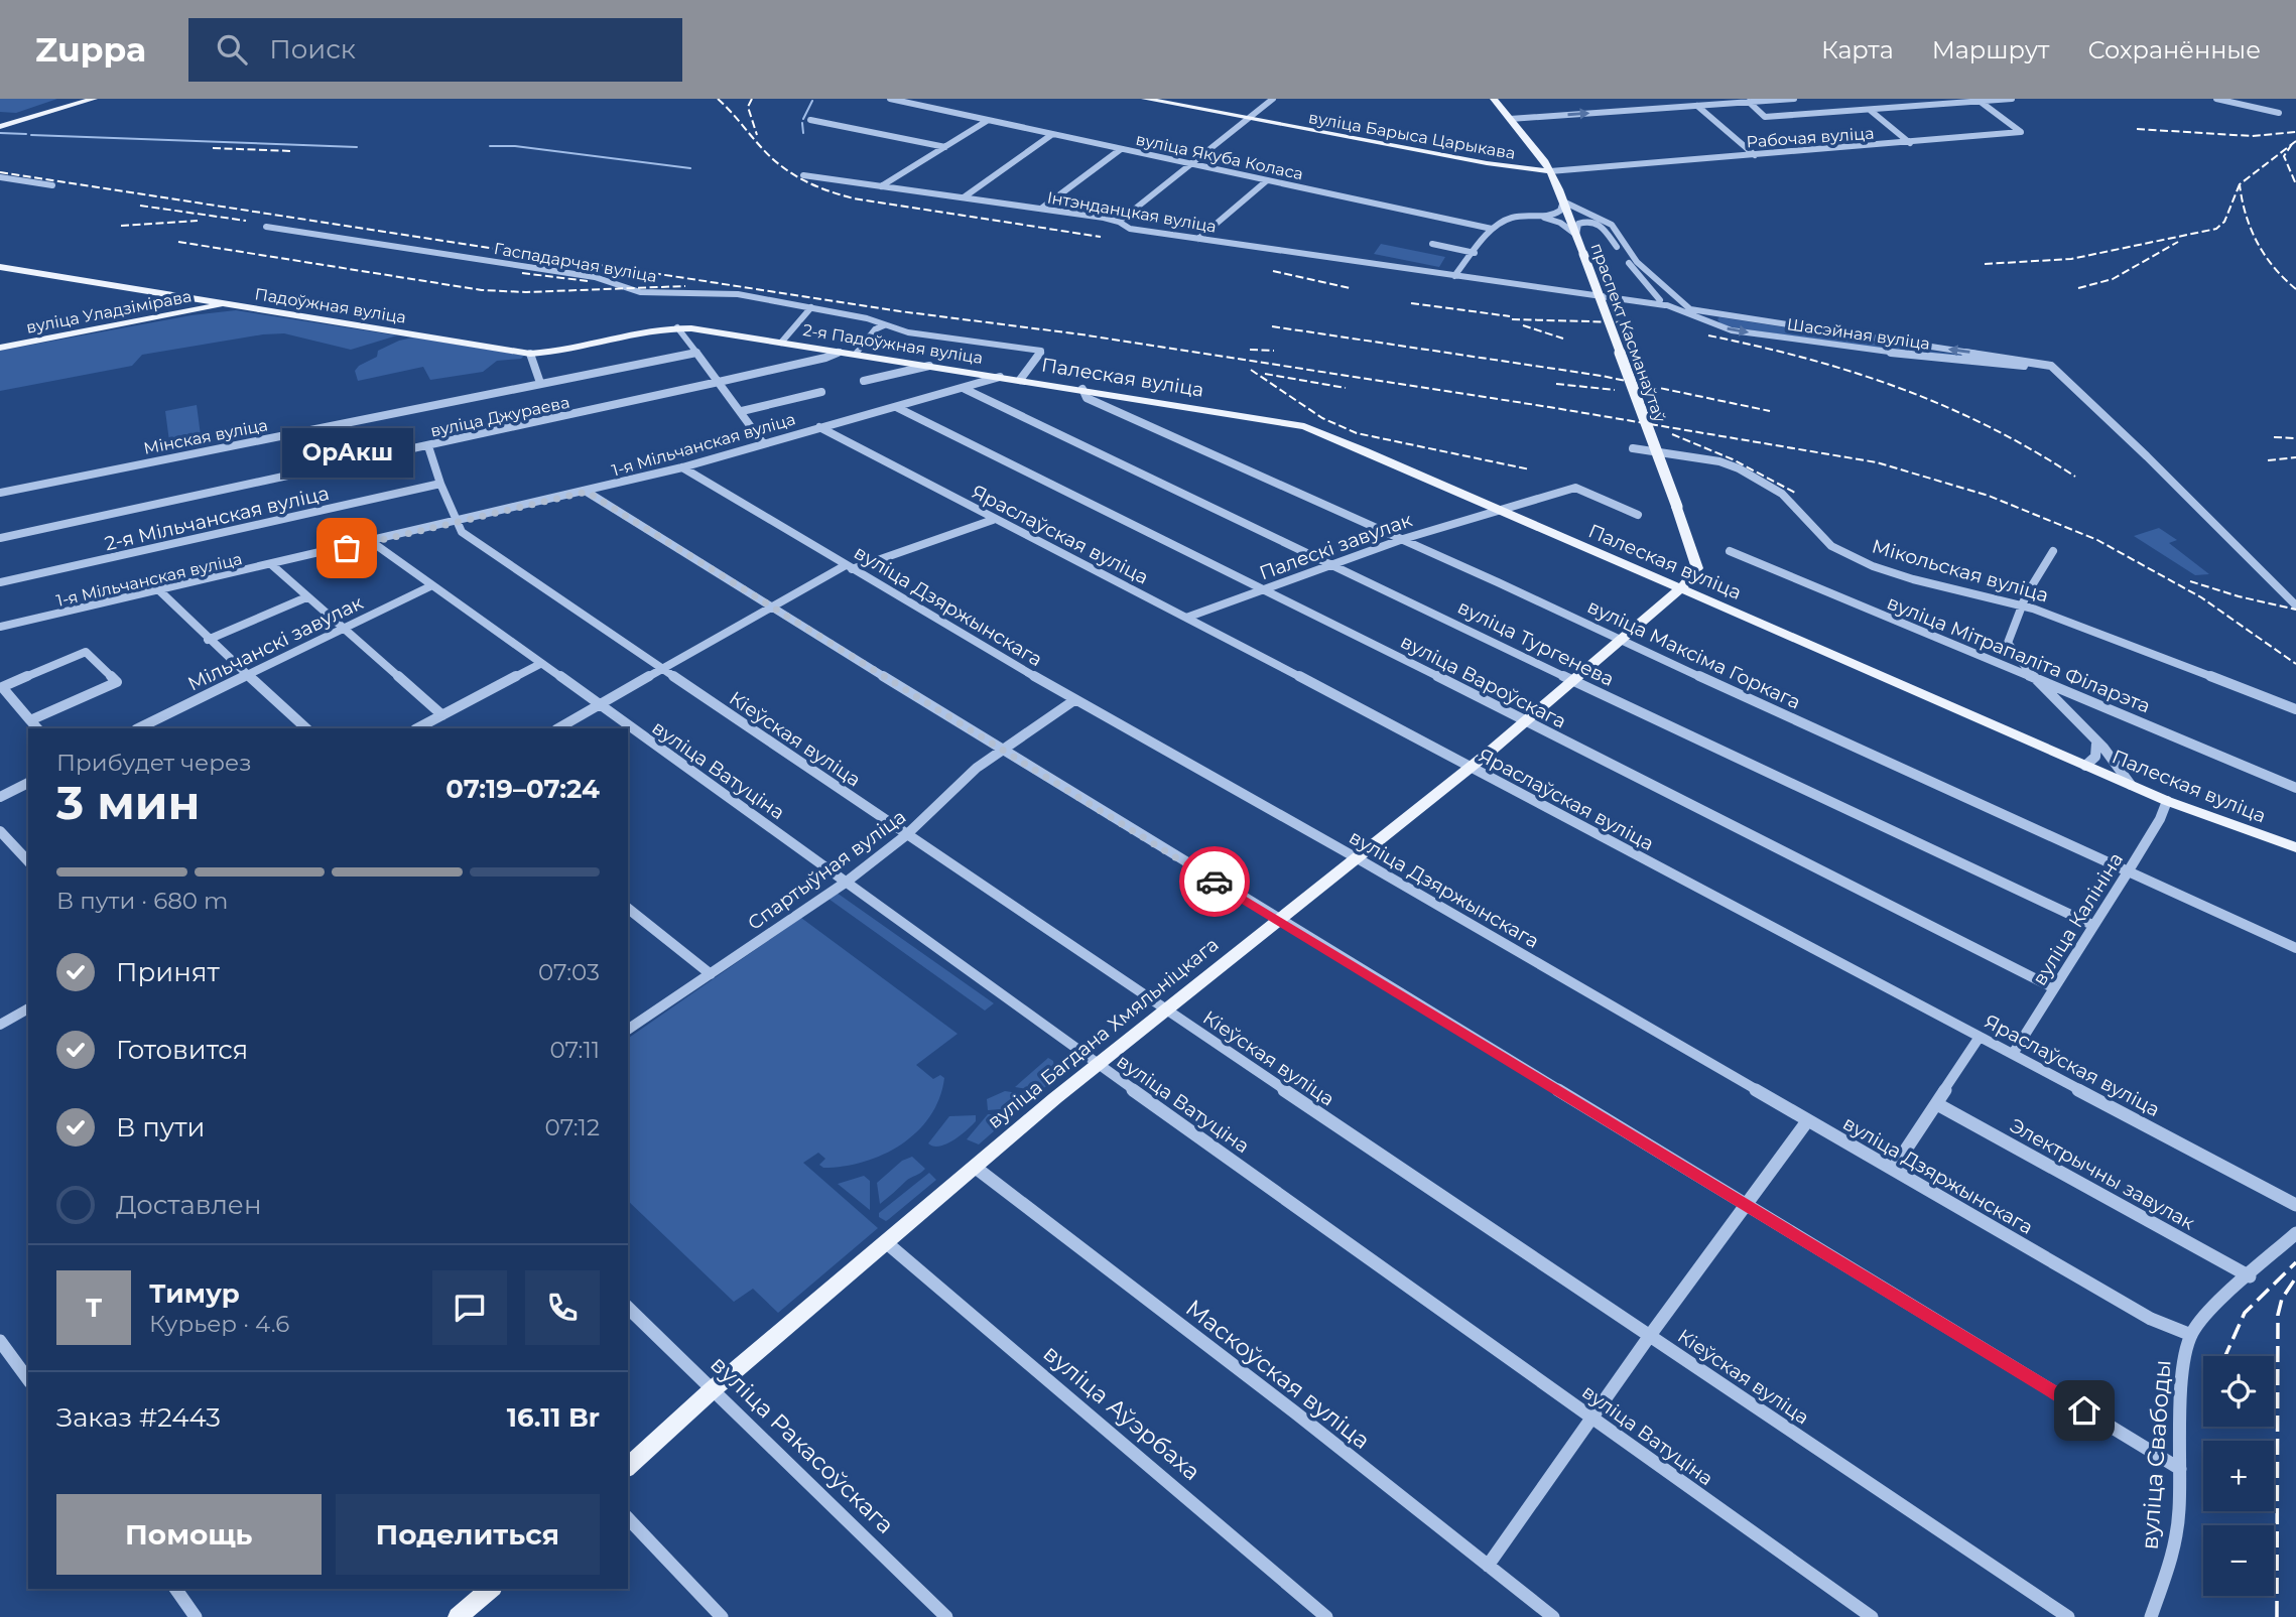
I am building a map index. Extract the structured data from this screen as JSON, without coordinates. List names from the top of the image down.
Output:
{
  "streets": {
    "main road": [
      "вуліца Барыса Царыкава",
      "Падоўжная вуліца",
      "вуліца Уладзімірава",
      "праспект Касманаўтаў",
      "2-я Падоўжная вуліца",
      "Палеская вуліца",
      "вуліца Багдана Хмяльніцкага"
    ],
    "street": [
      "Рабочая вуліца",
      "вуліца Якуба Коласа",
      "Інтэнданцкая вуліца",
      "Гаспадарчая вуліца",
      "Шасэйная вуліца",
      "вуліца Джураева",
      "Мінская вуліца",
      "1-я Мільчанская вуліца",
      "2-я Мільчанская вуліца",
      "Яраслаўская вуліца",
      "Палескі завулак",
      "Мікольская вуліца",
      "вуліца Дзяржынскага",
      "Мільчанскі завулак",
      "вуліца Тургенева",
      "вуліца Максіма Горкага",
      "вуліца Мітрапаліта Філарэта",
      "вуліца Вароўскага",
      "Кіеўская вуліца",
      "вуліца Ватуціна",
      "Спартыўная вуліца",
      "вуліца Калініна",
      "Электрычны завулак",
      "Маскоўская вуліца",
      "вуліца Аўэрбаха",
      "вуліца Ракасоўскага",
      "вуліца Свабоды"
    ]
  },
  "crossings": [
    ["вуліца Барыса Царыкава", "Рабочая вуліца"],
    ["вуліца Барыса Царыкава", "праспект Касманаўтаў"],
    ["Рабочая вуліца", "праспект Касманаўтаў"],
    ["Інтэнданцкая вуліца", "Шасэйная вуліца"],
    ["Гаспадарчая вуліца", "2-я Падоўжная вуліца"],
    ["Гаспадарчая вуліца", "Палеская вуліца"],
    ["Падоўжная вуліца", "вуліца Уладзімірава"],
    ["Падоўжная вуліца", "2-я Падоўжная вуліца"],
    ["праспект Касманаўтаў", "Шасэйная вуліца"],
    ["2-я Падоўжная вуліца", "Палеская вуліца"],
    ["2-я Падоўжная вуліца", "вуліца Джураева"],
    ["2-я Падоўжная вуліца", "1-я Мільчанская вуліца"],
    ["Палеская вуліца", "1-я Мільчанская вуліца"],
    ["Палеская вуліца", "Палескі завулак"],
    ["Палеская вуліца", "вуліца Максіма Горкага"],
    ["Палеская вуліца", "вуліца Калініна"],
    ["Палеская вуліца", "вуліца Багдана Хмяльніцкага"],
    ["1-я Мільчанская вуліца", "Яраслаўская вуліца"],
    ["1-я Мільчанская вуліца", "вуліца Дзяржынскага"],
    ["1-я Мільчанская вуліца", "вуліца Тургенева"],
    ["1-я Мільчанская вуліца", "вуліца Вароўскага"],
    ["1-я Мільчанская вуліца", "Кіеўская вуліца"],
    ["1-я Мільчанская вуліца", "вуліца Ватуціна"],
    ["Яраслаўская вуліца", "Палескі завулак"],
    ["Яраслаўская вуліца", "вуліца Калініна"],
    ["Яраслаўская вуліца", "вуліца Багдана Хмяльніцкага"],
    ["Палескі завулак", "вуліца Тургенева"],
    ["Палескі завулак", "вуліца Максіма Горкага"],
    ["Палескі завулак", "вуліца Вароўскага"],
    ["вуліца Дзяржынскага", "Спартыўная вуліца"],
    ["вуліца Дзяржынскага", "вуліца Багдана Хмяльніцкага"],
    ["вуліца Дзяржынскага", "вуліца Свабоды"],
    ["Мільчанскі завулак", "вуліца Ватуціна"],
    ["вуліца Тургенева", "вуліца Калініна"],
    ["вуліца Тургенева", "вуліца Багдана Хмяльніцкага"],
    ["вуліца Максіма Горкага", "вуліца Калініна"],
    ["вуліца Максіма Горкага", "вуліца Багдана Хмяльніцкага"],
    ["вуліца Вароўскага", "вуліца Калініна"],
    ["вуліца Вароўскага", "вуліца Багдана Хмяльніцкага"],
    ["Кіеўская вуліца", "Спартыўная вуліца"],
    ["Кіеўская вуліца", "вуліца Багдана Хмяльніцкага"],
    ["вуліца Ватуціна", "Спартыўная вуліца"],
    ["вуліца Ватуціна", "вуліца Багдана Хмяльніцкага"],
    ["вуліца Багдана Хмяльніцкага", "Маскоўская вуліца"],
    ["вуліца Багдана Хмяльніцкага", "вуліца Аўэрбаха"],
    ["вуліца Багдана Хмяльніцкага", "вуліца Ракасоўскага"]
  ],
  "places": ["ОрАкш"],
  "page": {
    "header": "Zuppa",
    "search": "Поиск",
    "nav": ["Карта", "Маршрут", "Сохранённые"],
    "bubble": "ОрАкш",
    "heading": ["3 мин", "Прибудет через", "07:19–07:24"],
    "panel": [
      "Тимур",
      "Курьер · 4.6",
      "Заказ #2443",
      "16.11 Br"
    ],
    "bar": "В пути · 680 m",
    "list": [
      ["Принят", "07:03"],
      ["Готовится", "07:11"],
      ["В пути", "07:12"],
      "Доставлен"
    ],
    "round": "Т",
    "map_buttons": ["+", "−"],
    "buttons": ["Помощь", "Поделиться"]
  }
}
